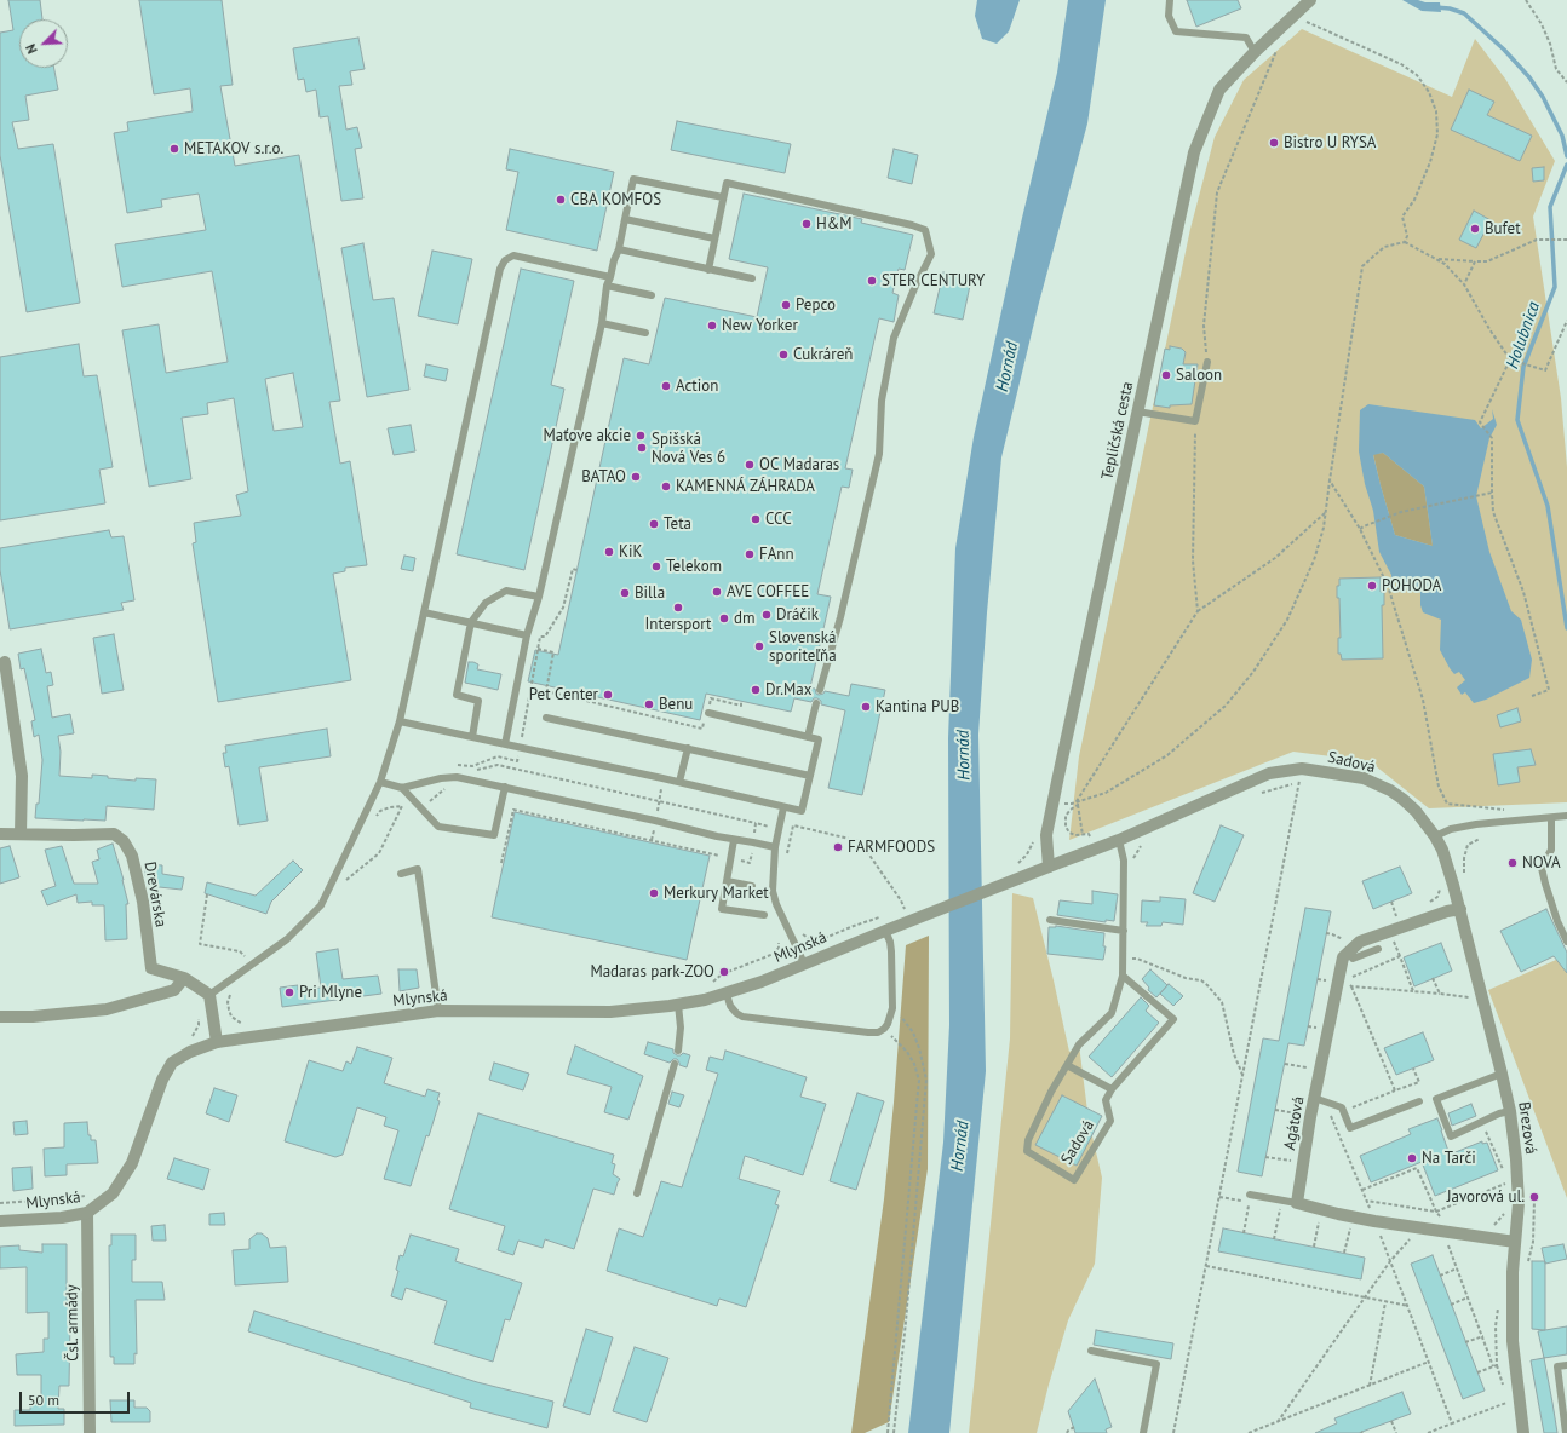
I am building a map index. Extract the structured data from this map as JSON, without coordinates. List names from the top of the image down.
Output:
{
  "streets": {
    "street": [
      "Tepličská cesta",
      "Sadová",
      "Drevárska",
      "Mlynská",
      "Agátová",
      "Brezová",
      "Čsl. armády"
    ]
  },
  "crossings": [
    ["Tepličská cesta", "Sadová"],
    ["Tepličská cesta", "Mlynská"],
    ["Sadová", "Mlynská"],
    ["Sadová", "Brezová"],
    ["Mlynská", "Čsl. armády"]
  ],
  "water": ["Holubnica", "Hornád"],
  "places": [
    "Bistro U RYSA",
    "METAKOV s.r.o.",
    "CBA KOMFOS",
    "H&M",
    "Bufet",
    "STER CENTURY",
    "Pepco",
    "New Yorker",
    "Cukráreň",
    "Saloon",
    "Action",
    "Maťove akcie",
    "Spišská Nová Ves 6",
    "OC Madaras",
    "BATAO",
    "KAMENNÁ ZÁHRADA",
    "CCC",
    "Teta",
    "KiK",
    "FAnn",
    "Telekom",
    "POHODA",
    "AVE COFFEE",
    "Billa",
    "Intersport",
    "Dráčik",
    "dm",
    "Slovenská sporiteľňa",
    "Dr.Max",
    "Pet Center",
    "Benu",
    "Kantina PUB",
    "FARMFOODS",
    "NOVA",
    "Merkury Market",
    "Madaras park-ZOO",
    "Pri Mlyne",
    "Na Tarči",
    "Javorová ul."
  ],
  "scale_bar": "50 m",
  "north": "bottom left"
}
